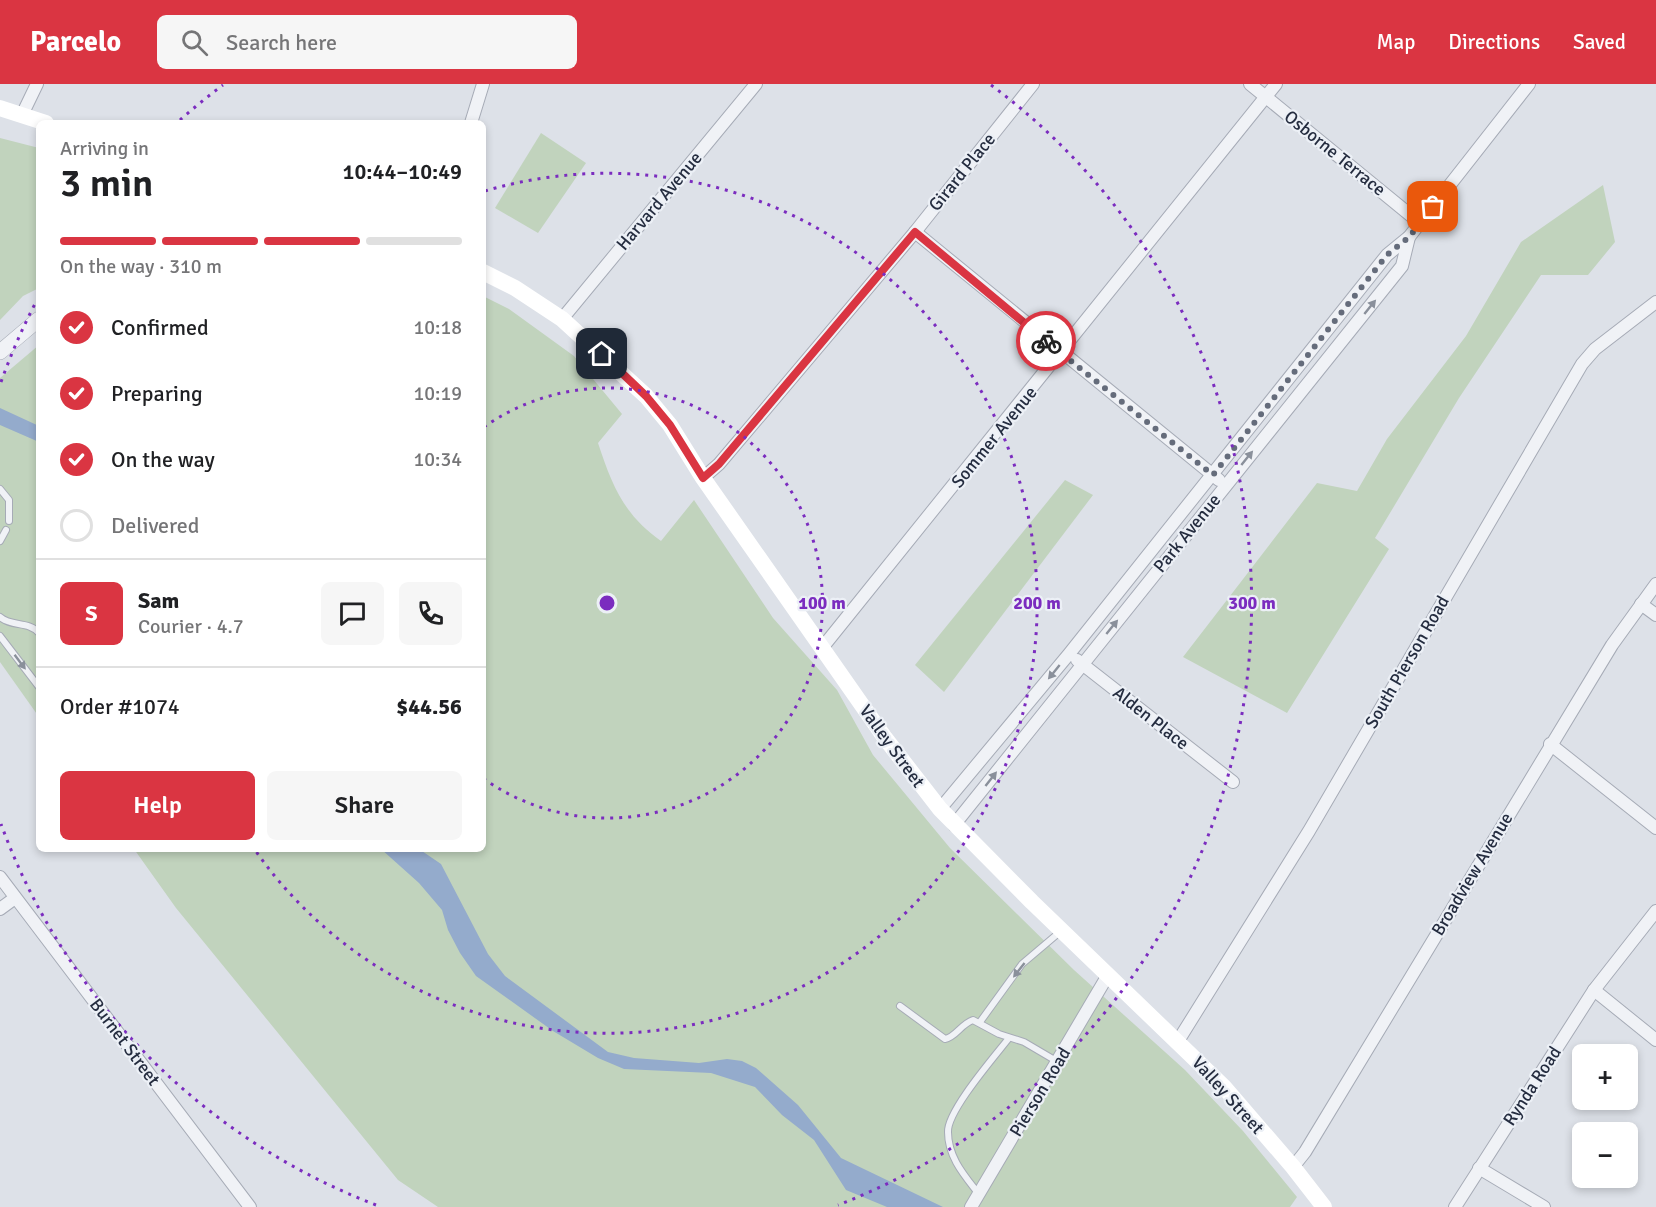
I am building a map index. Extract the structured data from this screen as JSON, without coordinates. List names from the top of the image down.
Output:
{
  "streets": {
    "main road": ["Valley Street"],
    "street": [
      "Osborne Terrace",
      "Girard Place",
      "Harvard Avenue",
      "Sommer Avenue",
      "Park Avenue",
      "South Pierson Road",
      "Alden Place",
      "Broadview Avenue",
      "Burnet Street",
      "Rynda Road",
      "Pierson Road"
    ]
  },
  "crossings": [
    ["Osborne Terrace", "Sommer Avenue"],
    ["Osborne Terrace", "Park Avenue"],
    ["Girard Place", "Valley Street"],
    ["Harvard Avenue", "Valley Street"],
    ["Sommer Avenue", "Valley Street"],
    ["Park Avenue", "Alden Place"],
    ["Park Avenue", "Valley Street"],
    ["South Pierson Road", "Valley Street"],
    ["Valley Street", "Broadview Avenue"],
    ["Valley Street", "Pierson Road"]
  ],
  "page": {
    "header": "Parcelo",
    "search": "Search here",
    "nav": ["Map", "Directions", "Saved"],
    "heading": ["3 min", "Arriving in", "10:44–10:49"],
    "panel": [
      "Sam",
      "Courier · 4.7",
      "Order #1074",
      "$44.56"
    ],
    "bar": "On the way · 310 m",
    "list": [
      ["Confirmed", "10:18"],
      ["Preparing", "10:19"],
      ["On the way", "10:34"],
      "Delivered"
    ],
    "round": "S",
    "buttons": ["Help", "Share"],
    "map_buttons": ["+", "−"]
  },
  "rings": ["100 m", "200 m", "300 m"]
}
